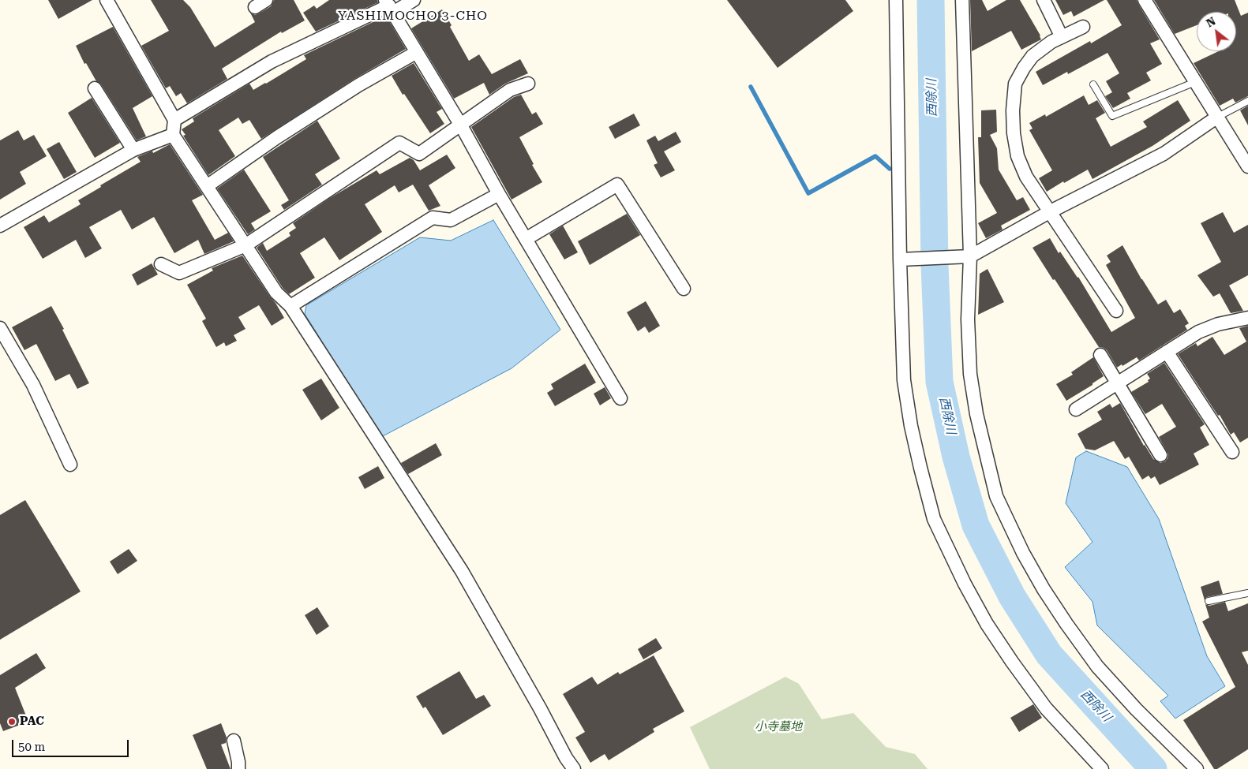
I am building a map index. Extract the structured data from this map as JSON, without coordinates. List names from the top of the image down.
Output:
{
  "districts": ["YASHIMOCHO 3-CHO"],
  "water": ["西除川"],
  "parks": ["小寺墓地"],
  "places": ["PAC"],
  "scale_bar": "50 m",
  "north": "top left"
}
